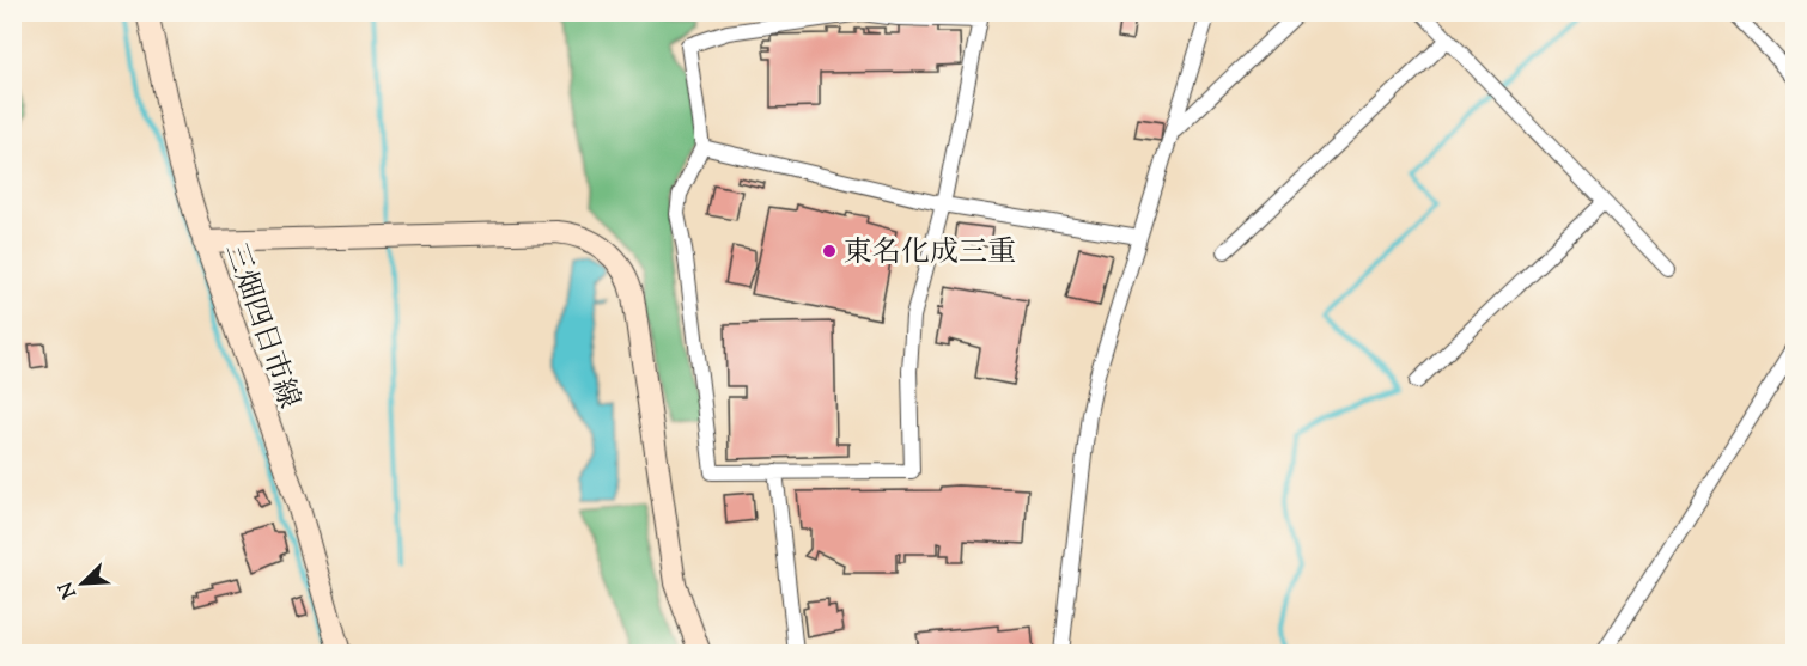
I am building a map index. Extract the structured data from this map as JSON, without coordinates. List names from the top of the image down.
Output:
{
  "streets": {
    "street": ["三畑四日市線"]
  },
  "places": ["東名化成三重"],
  "north": "bottom left"
}
